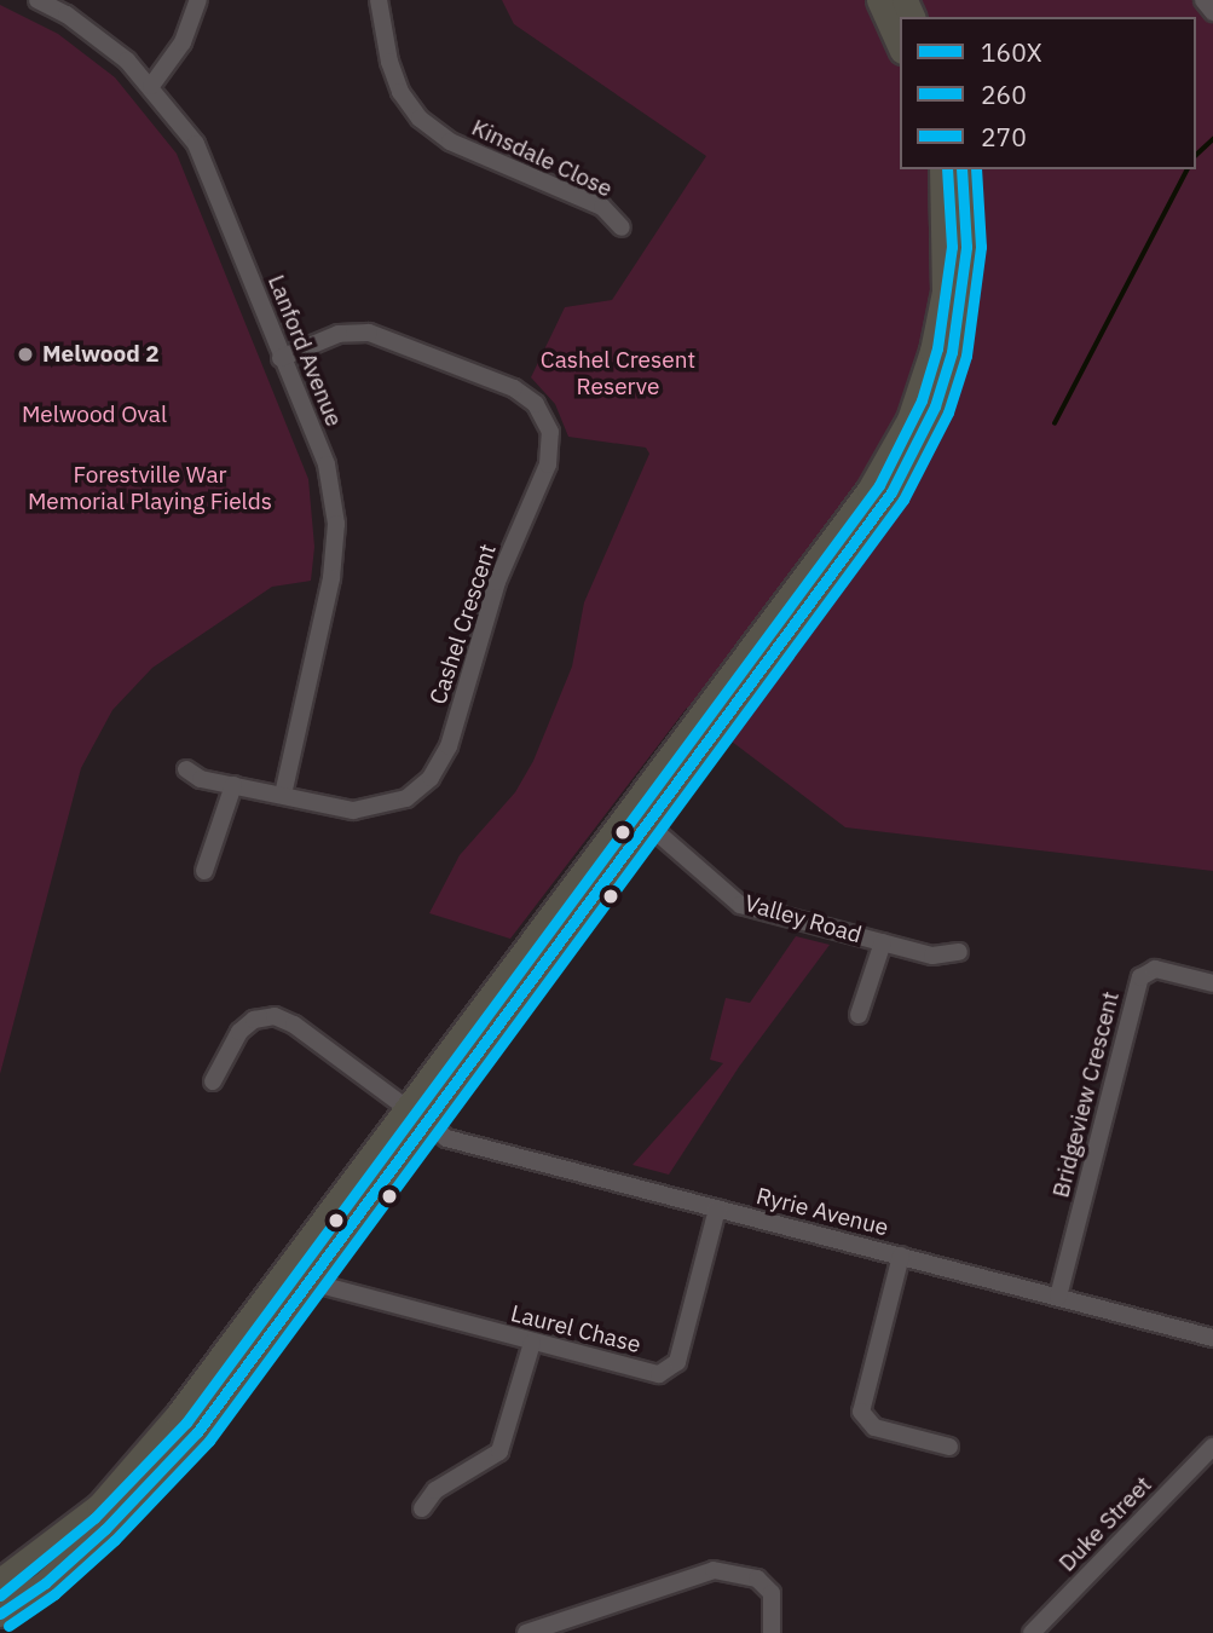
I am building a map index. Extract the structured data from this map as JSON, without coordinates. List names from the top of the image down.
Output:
{
  "streets": {
    "street": [
      "Kinsdale Close",
      "Lanford Avenue",
      "Cashel Crescent",
      "Valley Road",
      "Bridgeview Crescent",
      "Ryrie Avenue",
      "Laurel Chase",
      "Duke Street"
    ]
  },
  "crossings": [
    ["Lanford Avenue", "Cashel Crescent"],
    ["Bridgeview Crescent", "Ryrie Avenue"],
    ["Ryrie Avenue", "Laurel Chase"]
  ],
  "parks": ["Cashel Cresent Reserve", "Melwood Oval", "Forestville War Memorial Playing Fields"],
  "places": ["Melwood 2"],
  "lines": ["transit line 160X", "transit line 260", "transit line 270"],
  "legend": ["160X", "260", "270"]
}
